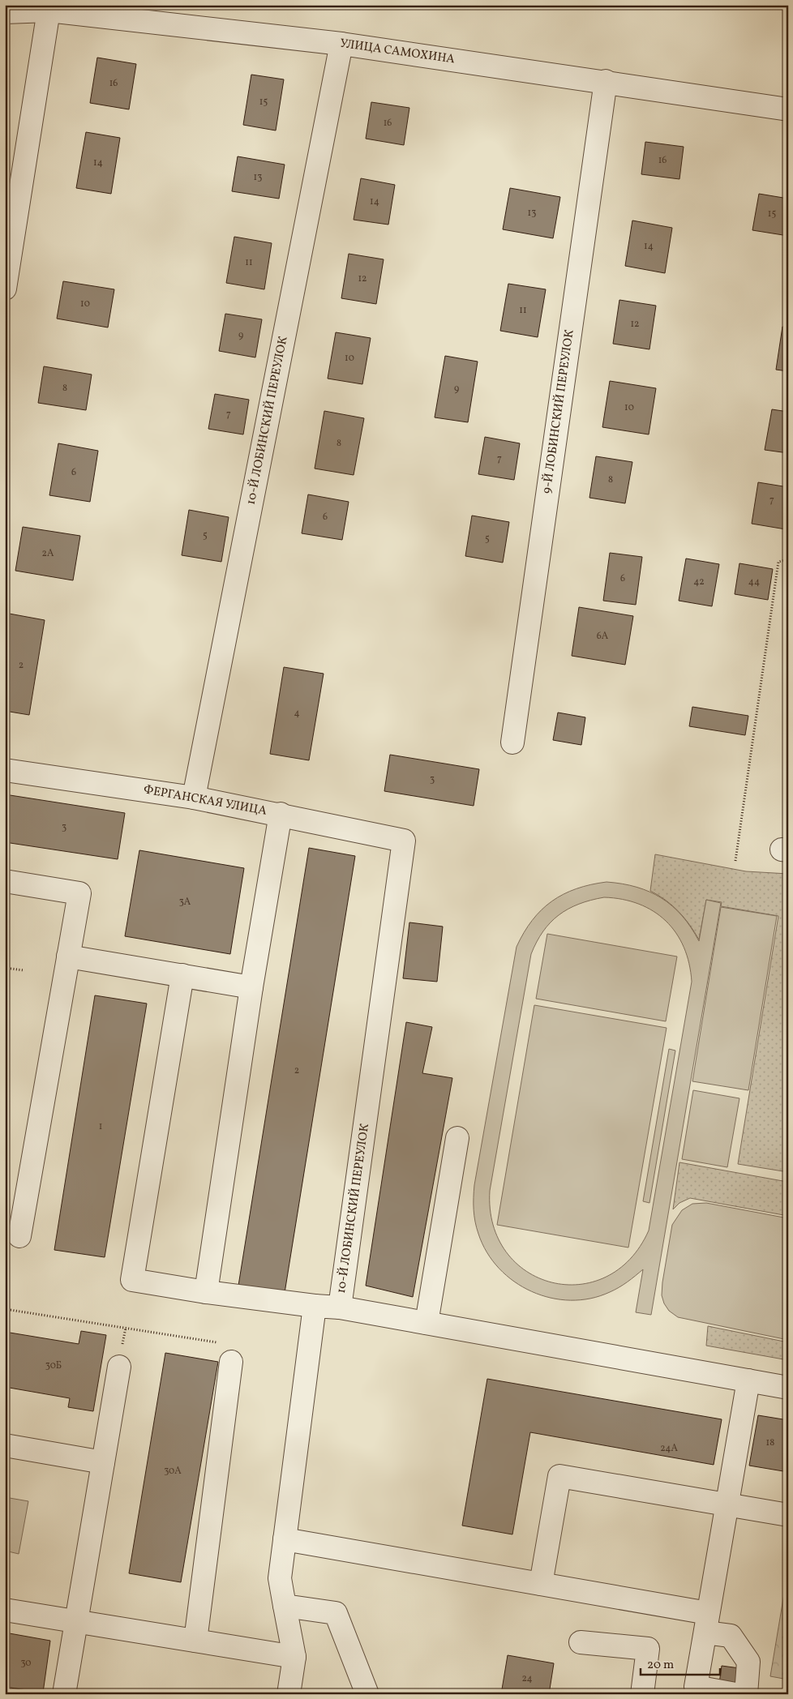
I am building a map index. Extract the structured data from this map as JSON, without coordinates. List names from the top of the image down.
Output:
{
  "streets": {
    "street": [
      "УЛИЦА САМОХИНА",
      "9-Й ЛОБИНСКИЙ ПЕРЕУЛОК",
      "10-Й ЛОБИНСКИЙ ПЕРЕУЛОК",
      "ФЕРГАНСКАЯ УЛИЦА"
    ]
  },
  "crossings": [
    ["УЛИЦА САМОХИНА", "9-Й ЛОБИНСКИЙ ПЕРЕУЛОК"],
    ["УЛИЦА САМОХИНА", "10-Й ЛОБИНСКИЙ ПЕРЕУЛОК"],
    ["10-Й ЛОБИНСКИЙ ПЕРЕУЛОК", "ФЕРГАНСКАЯ УЛИЦА"]
  ],
  "house_numbers": [
    "16",
    "15",
    "16",
    "16",
    "14",
    "13",
    "14",
    "13",
    "15",
    "14",
    "11",
    "12",
    "10",
    "11",
    "12",
    "9",
    "10",
    "8",
    "9",
    "10",
    "7",
    "8",
    "7",
    "6",
    "8",
    "7",
    "6",
    "5",
    "5",
    "2А",
    "6",
    "42",
    "44",
    "6А",
    "2",
    "4",
    "3",
    "3",
    "3А",
    "2",
    "1",
    "30Б",
    "18",
    "24А",
    "30А",
    "30",
    "24"
  ],
  "scale_bar": "20 m"
}
